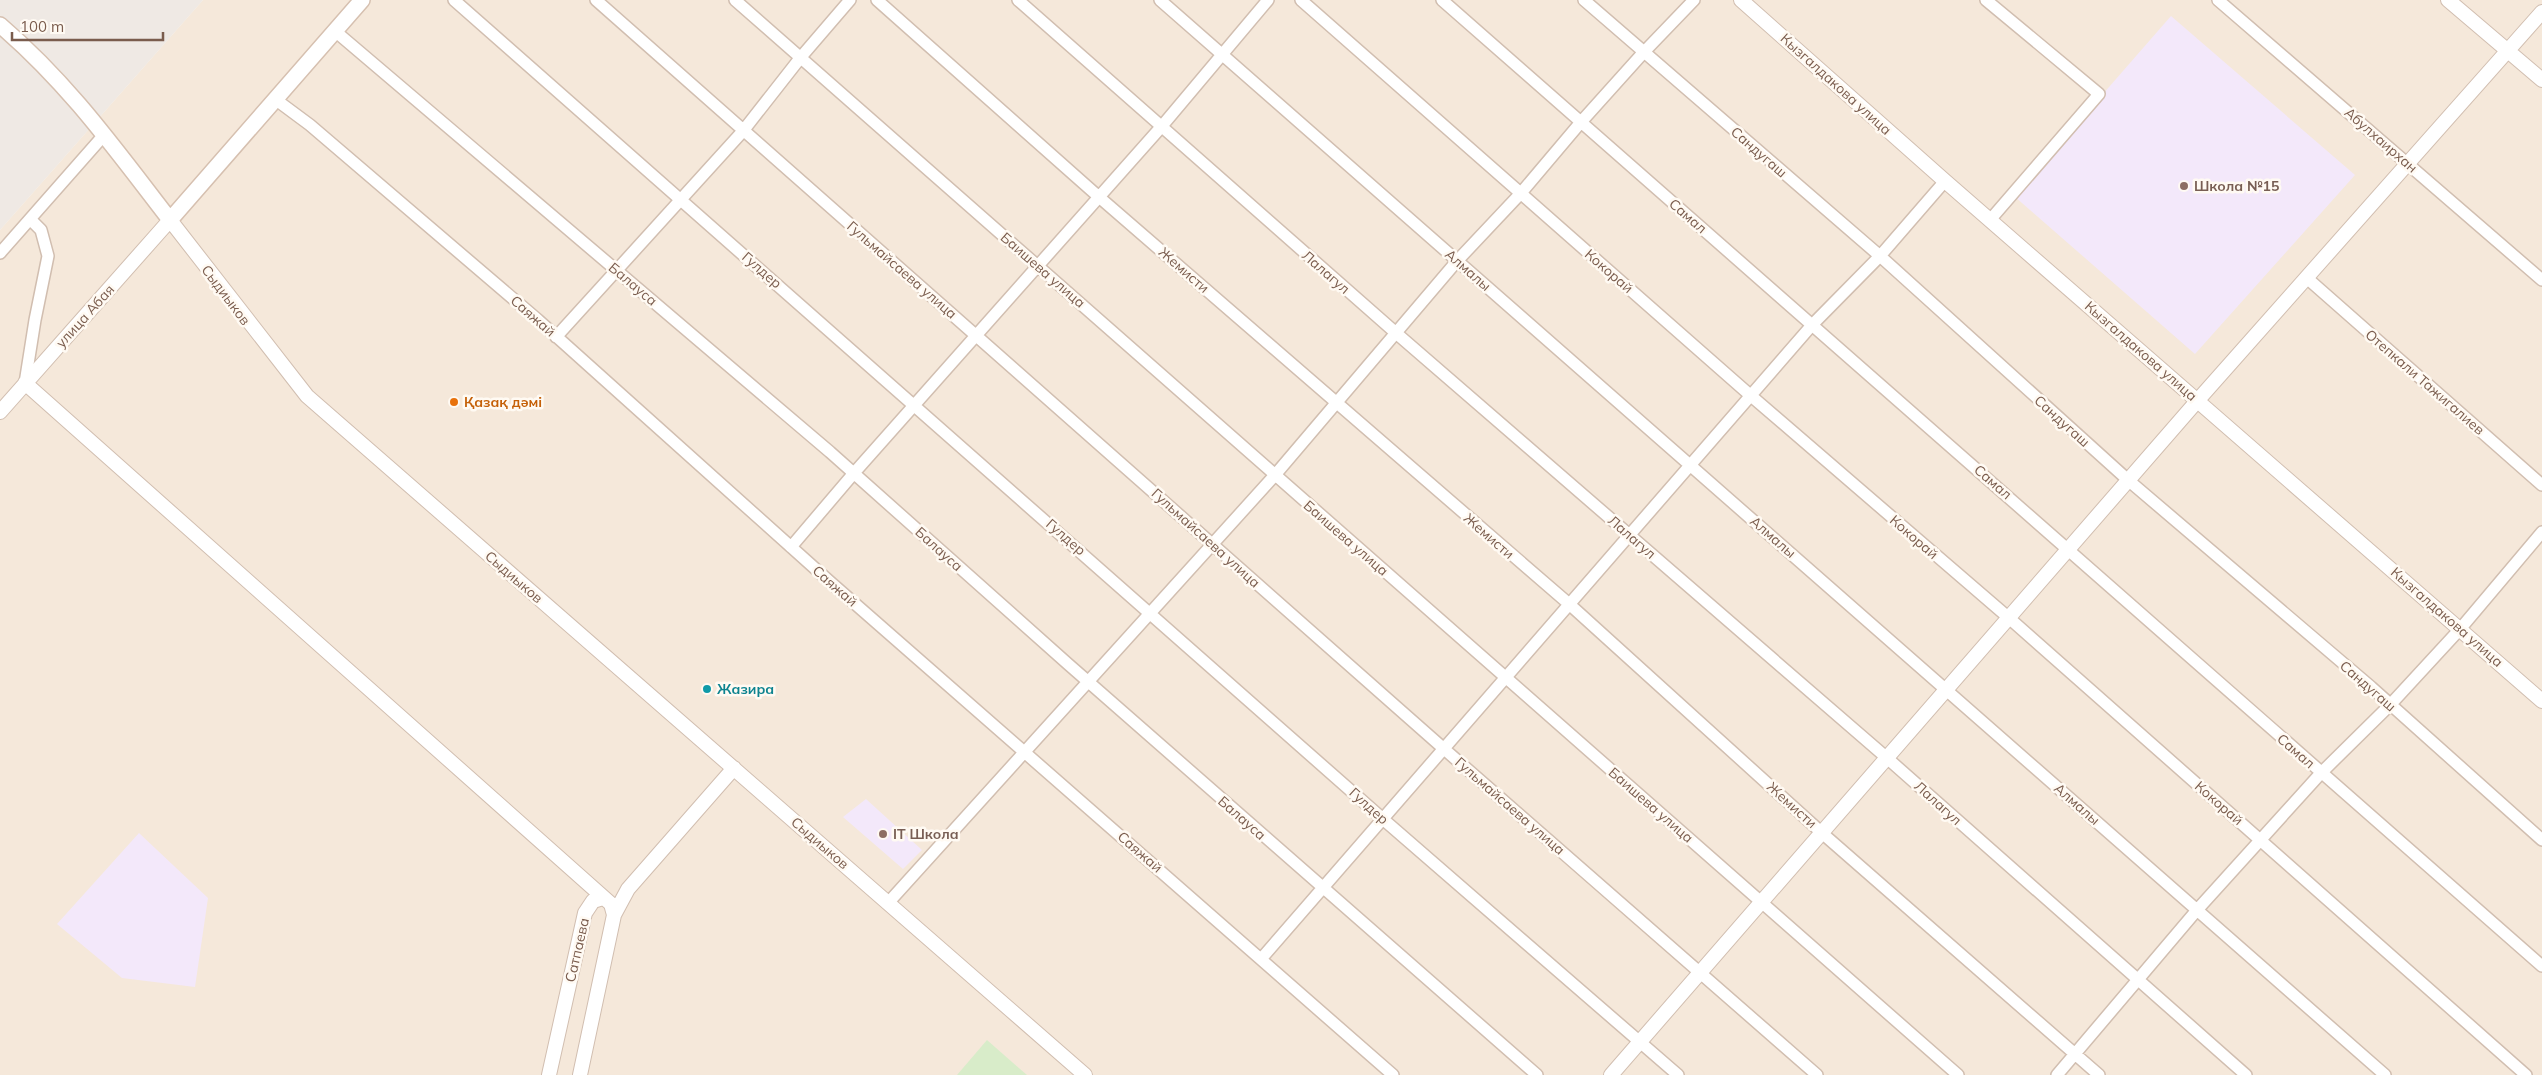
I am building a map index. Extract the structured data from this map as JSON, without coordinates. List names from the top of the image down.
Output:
{
  "streets": {
    "main road": ["Сыдиыков"],
    "street": [
      "Кызгалдакова улица",
      "Абулхаирхан",
      "Сандугаш",
      "Самал",
      "Гулдер",
      "Гульмайсаева улица",
      "Баишева улица",
      "Жемисти",
      "Алмалы",
      "Кокорай",
      "Лалагул",
      "Балауса",
      "улица Абая",
      "Саяжай",
      "Отепкали Тажигалиев",
      "Сатпаева"
    ]
  },
  "crossings": [
    ["Сыдиыков", "улица Абая"]
  ],
  "places": [
    "Школа №15",
    "Қазақ дәмі",
    "Жазира",
    "IT Школа"
  ],
  "scale_bar": "100 m"
}
